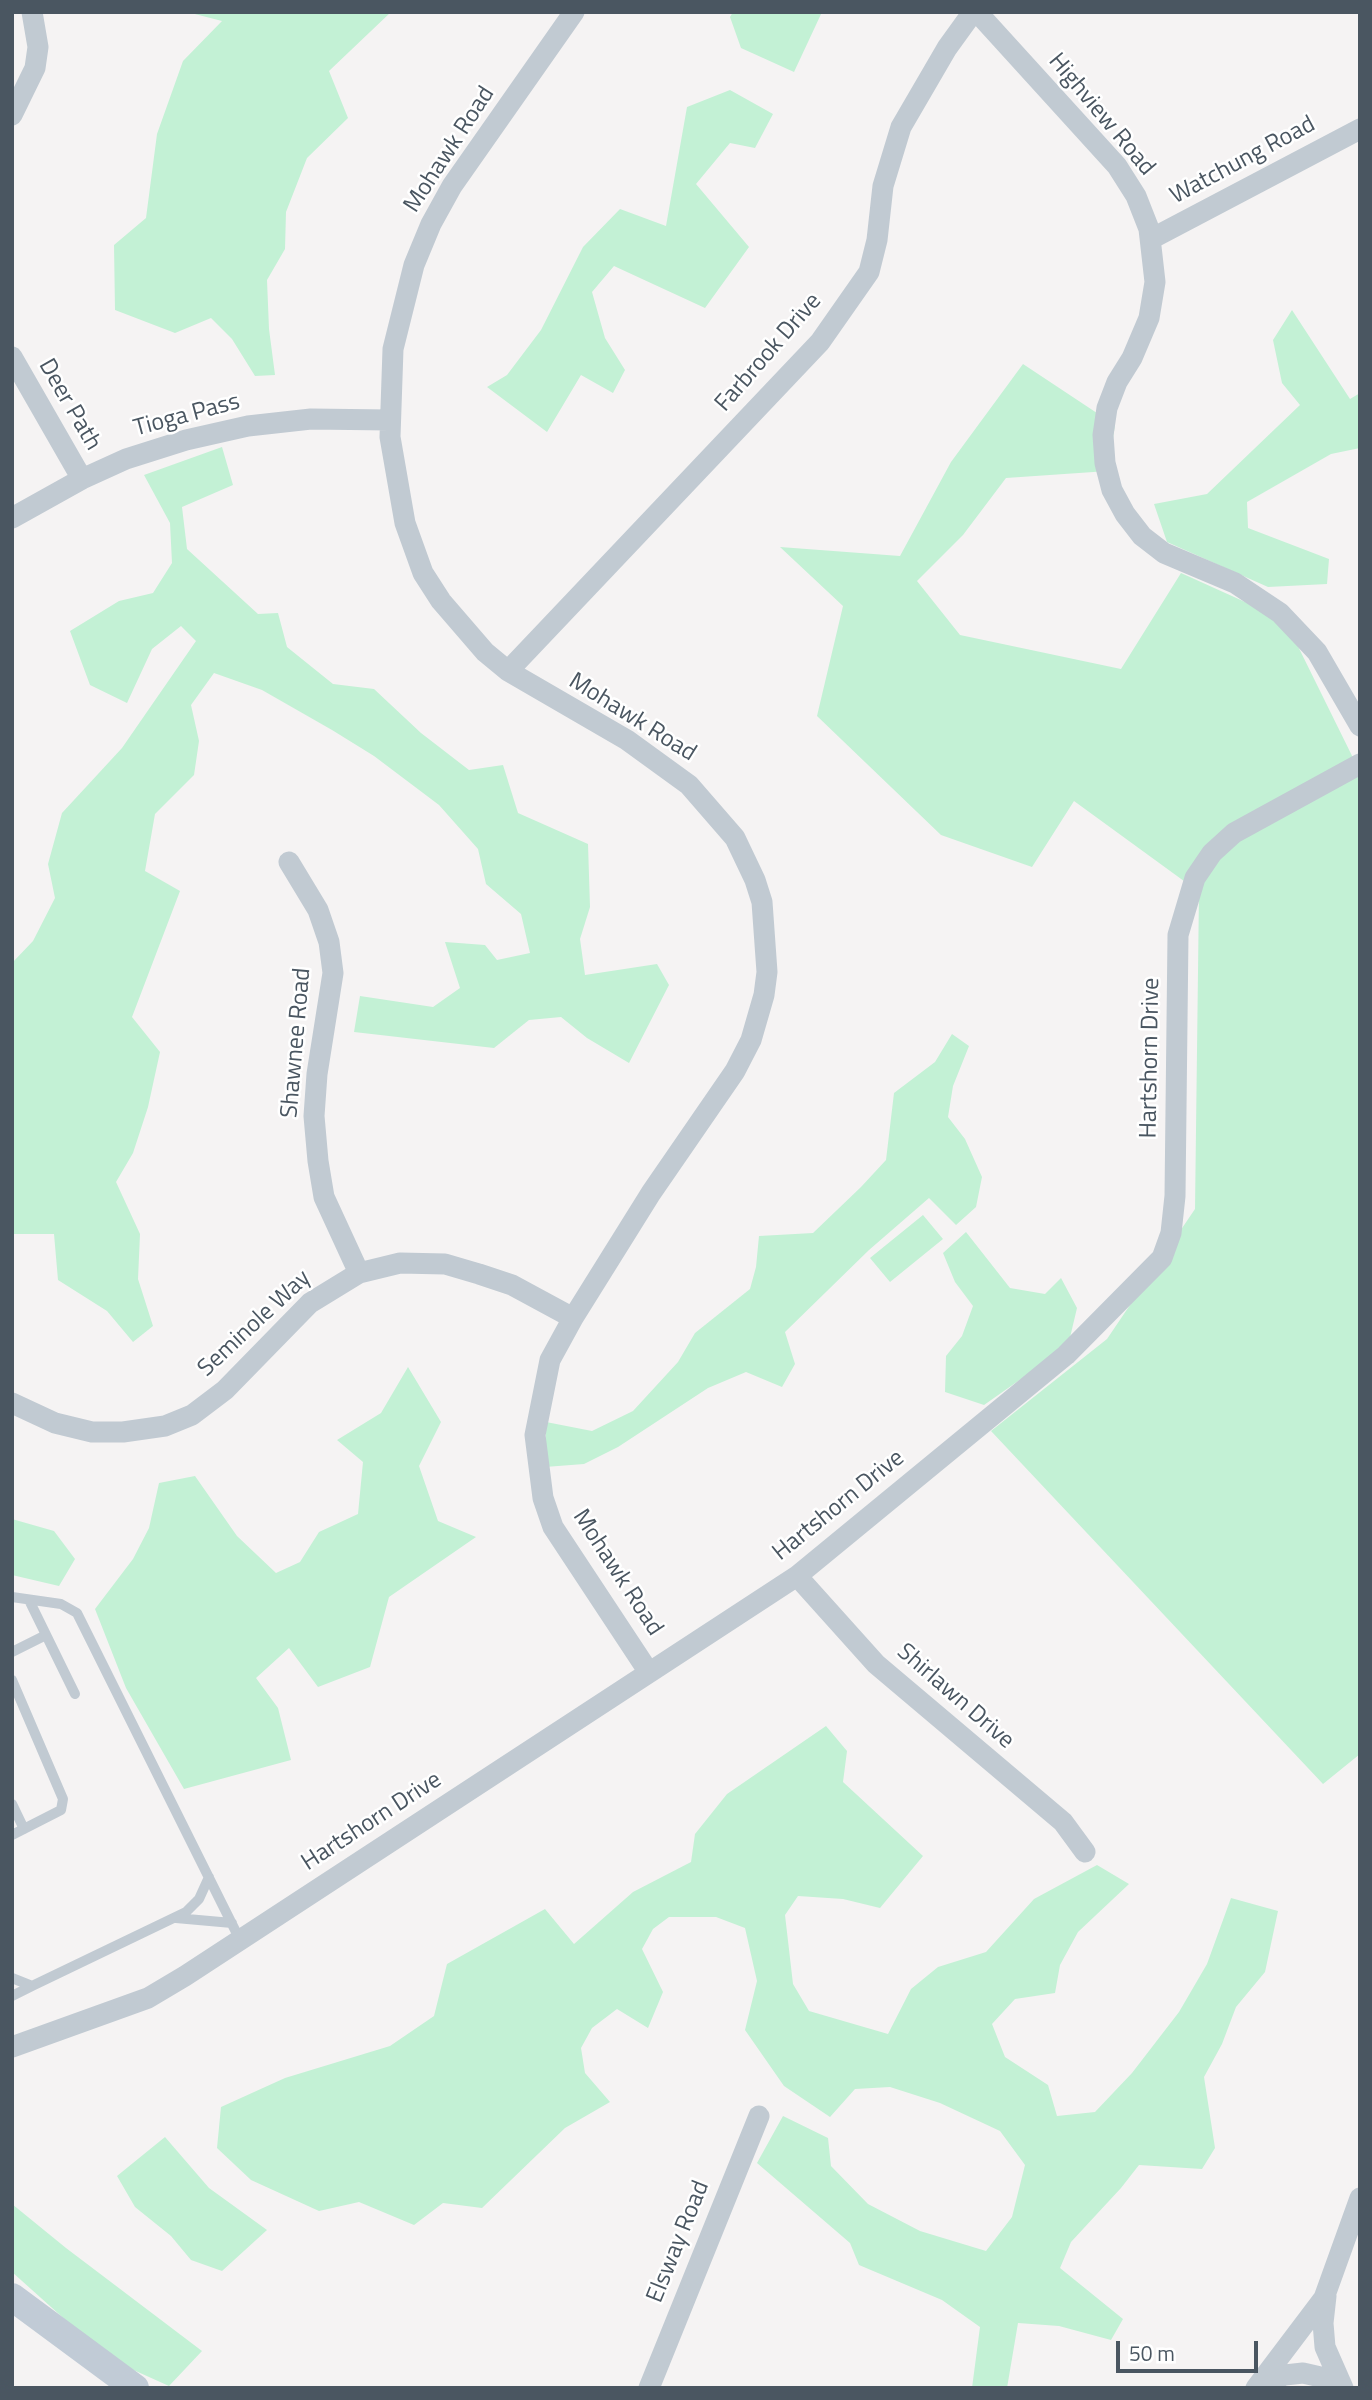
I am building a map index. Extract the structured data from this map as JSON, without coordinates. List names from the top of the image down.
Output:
{
  "streets": {
    "street": [
      "Highview Road",
      "Mohawk Road",
      "Watchung Road",
      "Farbrook Drive",
      "Deer Path",
      "Tioga Pass",
      "Shawnee Road",
      "Hartshorn Drive",
      "Seminole Way",
      "Shirlawn Drive",
      "Elsway Road"
    ]
  },
  "crossings": [
    ["Highview Road", "Watchung Road"],
    ["Highview Road", "Farbrook Drive"],
    ["Mohawk Road", "Farbrook Drive"],
    ["Mohawk Road", "Tioga Pass"],
    ["Mohawk Road", "Hartshorn Drive"],
    ["Mohawk Road", "Seminole Way"],
    ["Deer Path", "Tioga Pass"],
    ["Shawnee Road", "Seminole Way"],
    ["Hartshorn Drive", "Shirlawn Drive"]
  ],
  "scale_bar": "50 m"
}
